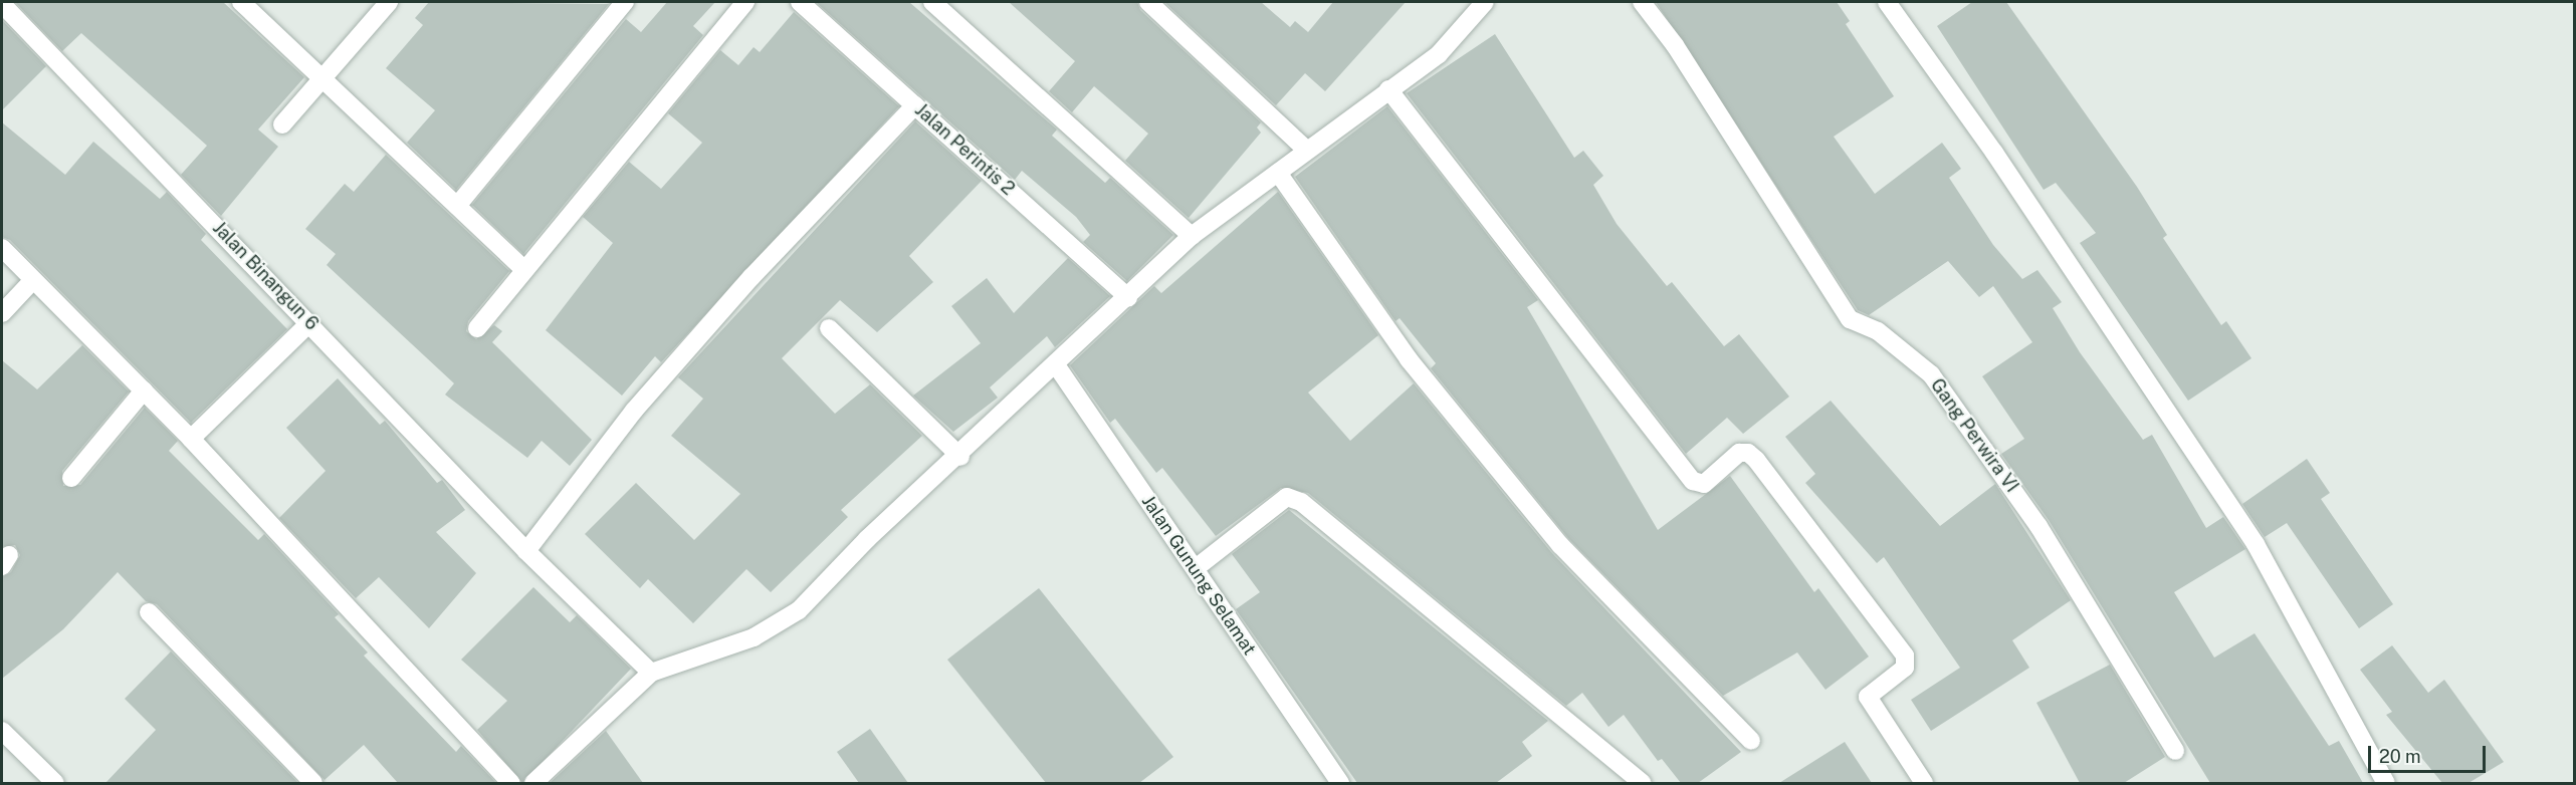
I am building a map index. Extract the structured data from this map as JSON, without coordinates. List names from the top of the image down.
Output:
{
  "streets": {
    "street": [
      "Jalan Perintis 2",
      "Jalan Binangun 6",
      "Gang Perwira VI",
      "Jalan Gunung Selamat"
    ]
  },
  "scale_bar": "20 m"
}
